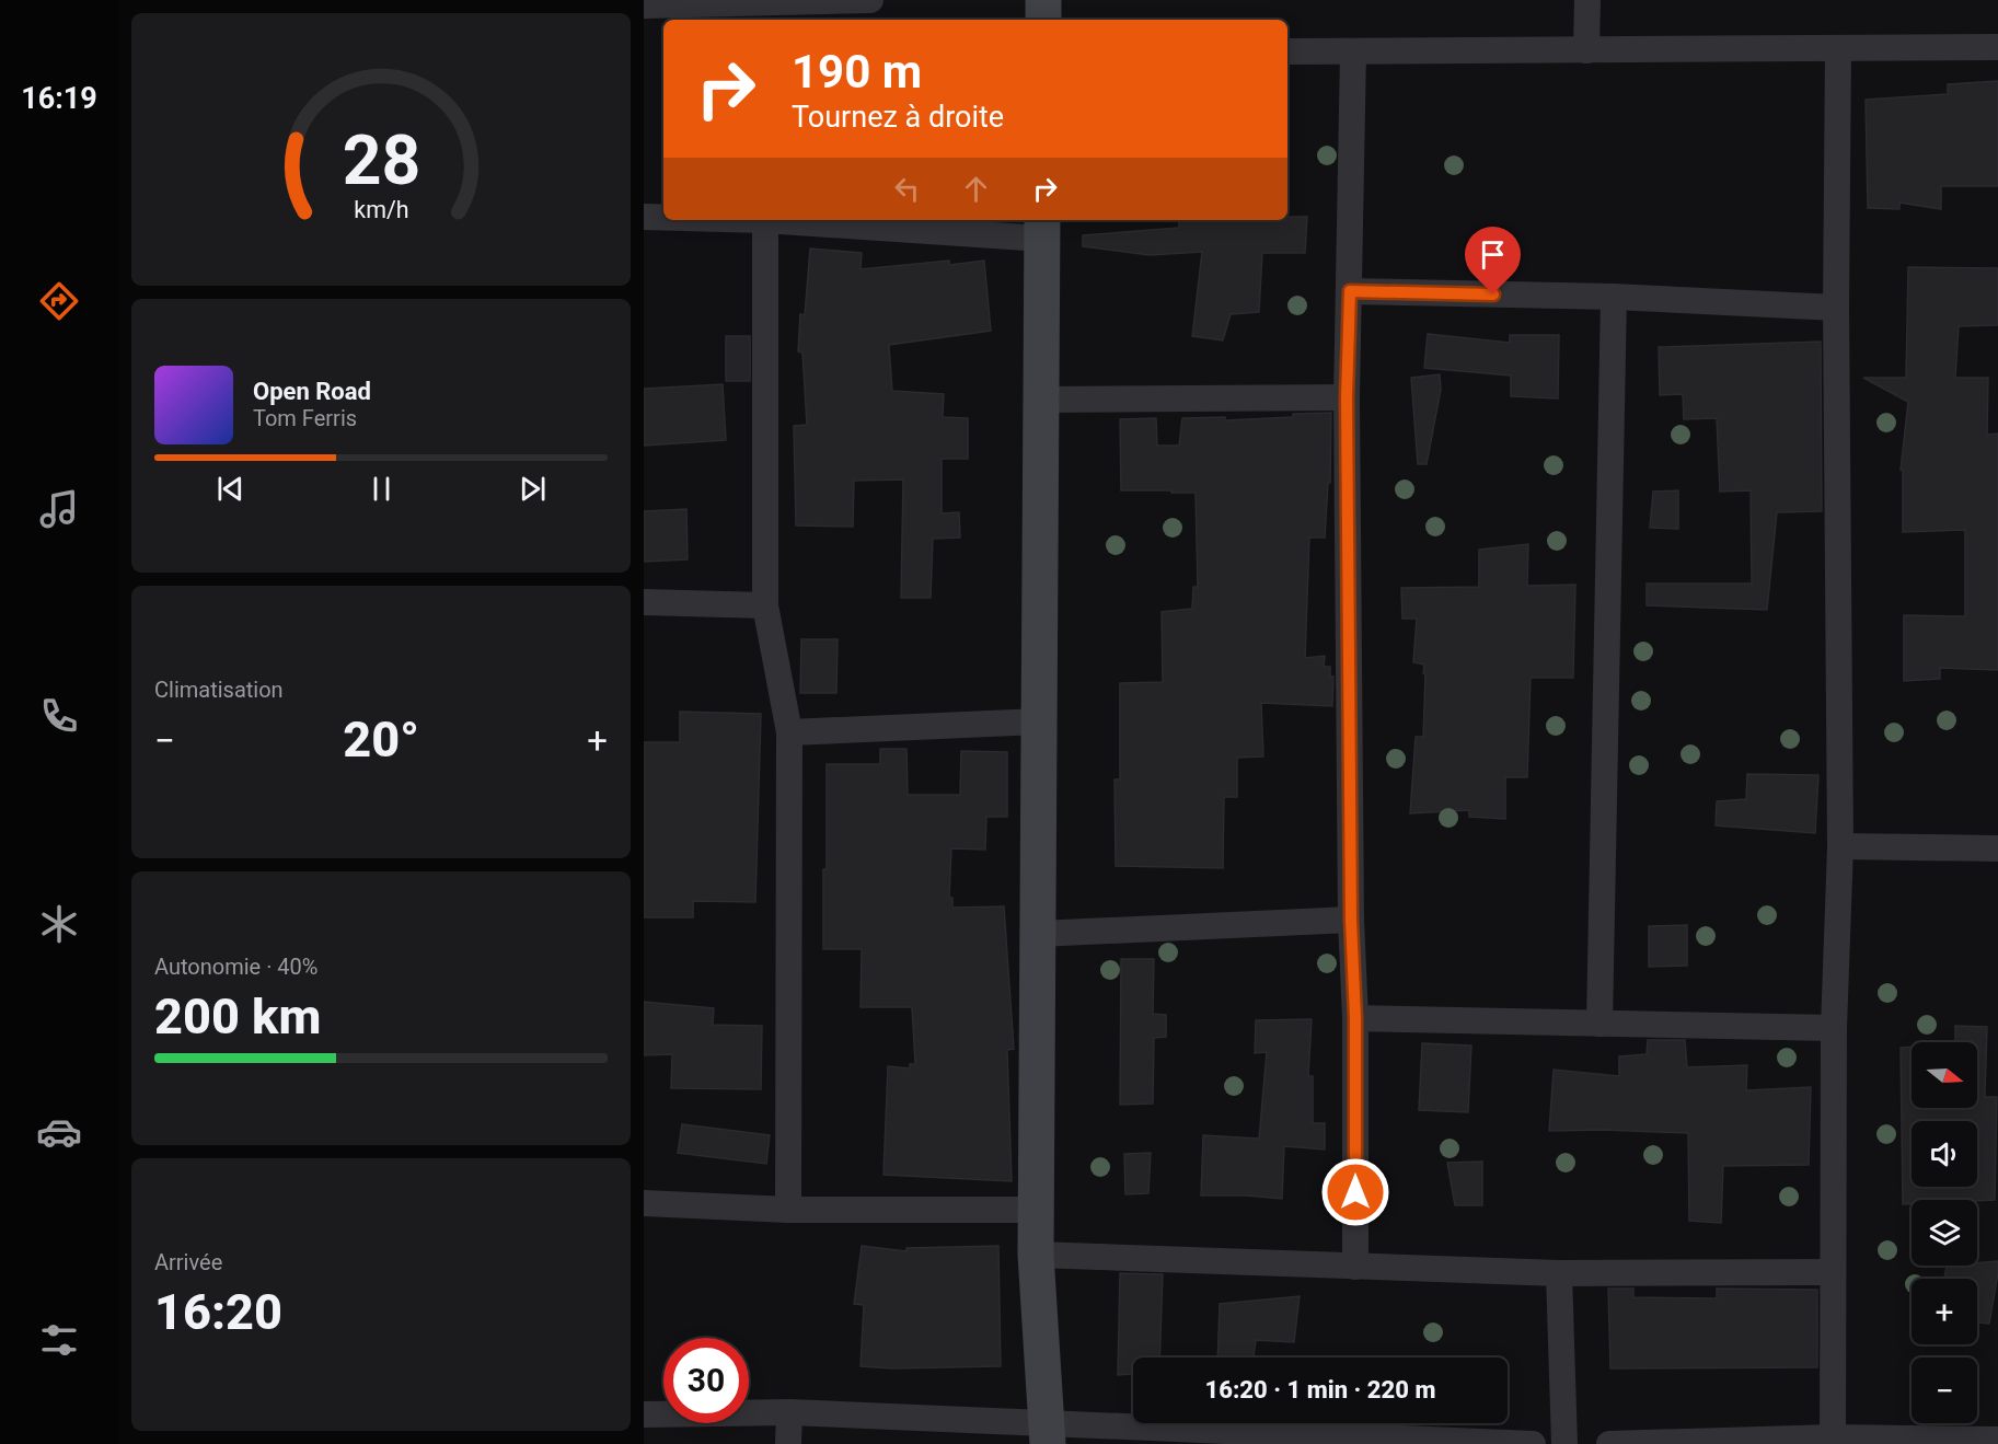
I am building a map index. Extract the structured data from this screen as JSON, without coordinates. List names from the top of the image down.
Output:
{
  "north": "right",
  "page": {
    "tabs": "16:19",
    "turn": ["190 m", "Tournez à droite"],
    "song": ["Open Road", "Tom Ferris"],
    "tile": [
      "Climatisation",
      ["Autonomie · 40%", "200 km"],
      ["Arrivée", "16:20"]
    ],
    "heat": ["−", "20°", "+"],
    "map_buttons": ["+", "−"],
    "limit": "30",
    "trip": "16:20 · 1 min · 220 m",
    "gauge": ["28", "km/h"]
  }
}
